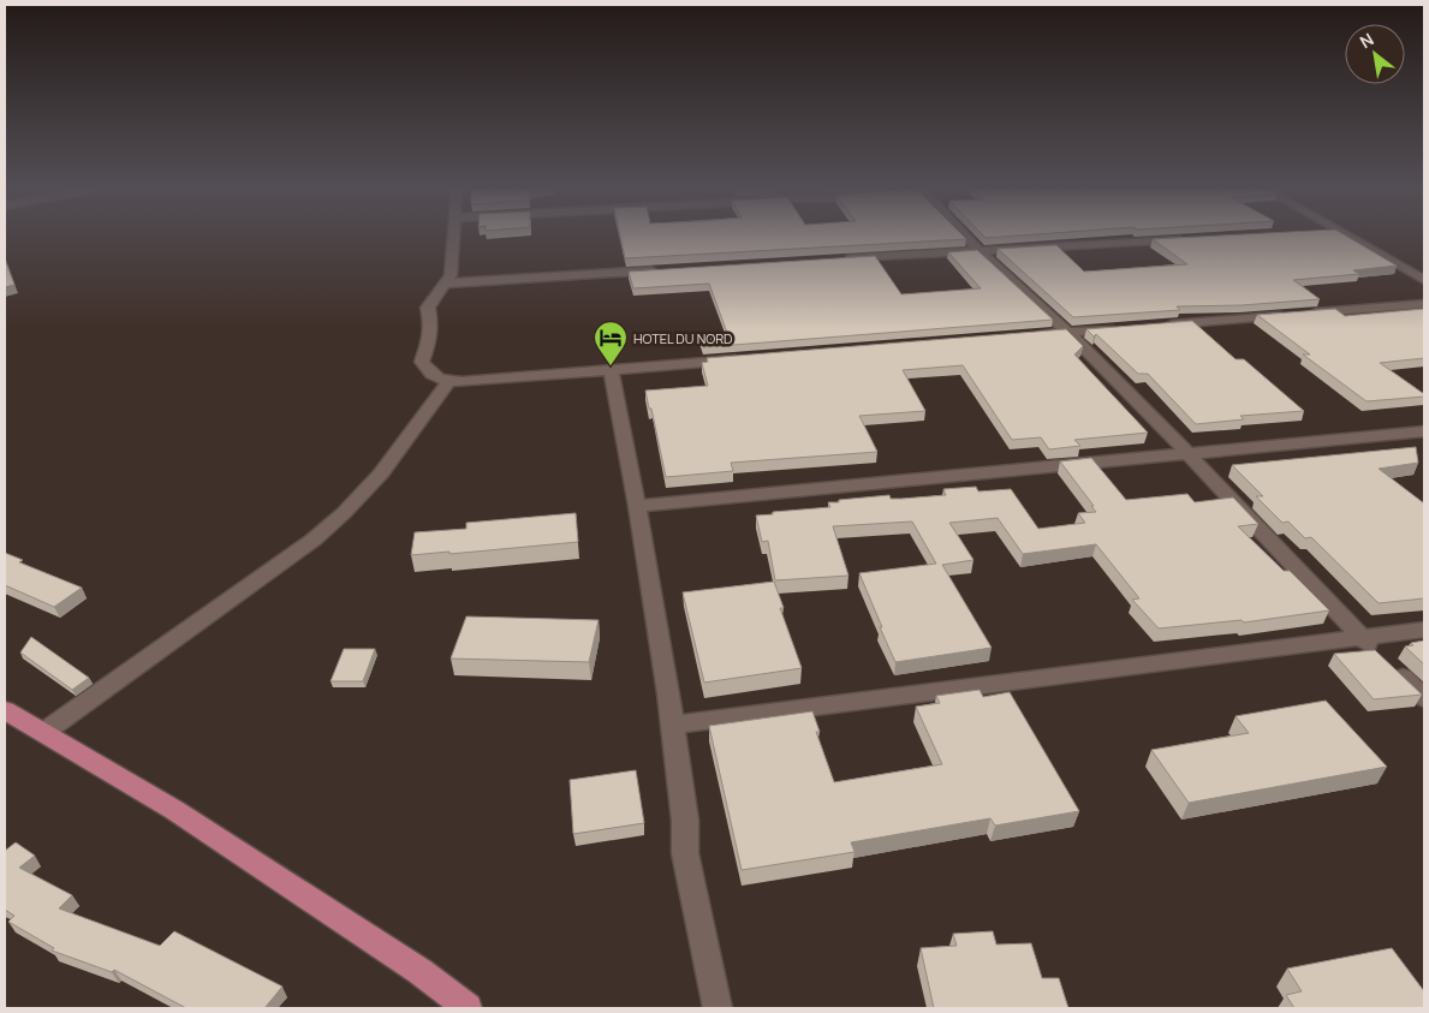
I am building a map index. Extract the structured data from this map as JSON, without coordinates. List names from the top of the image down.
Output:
{
  "places": {
    "hotel": ["HOTEL DU NORD"]
  },
  "north": "top left"
}
